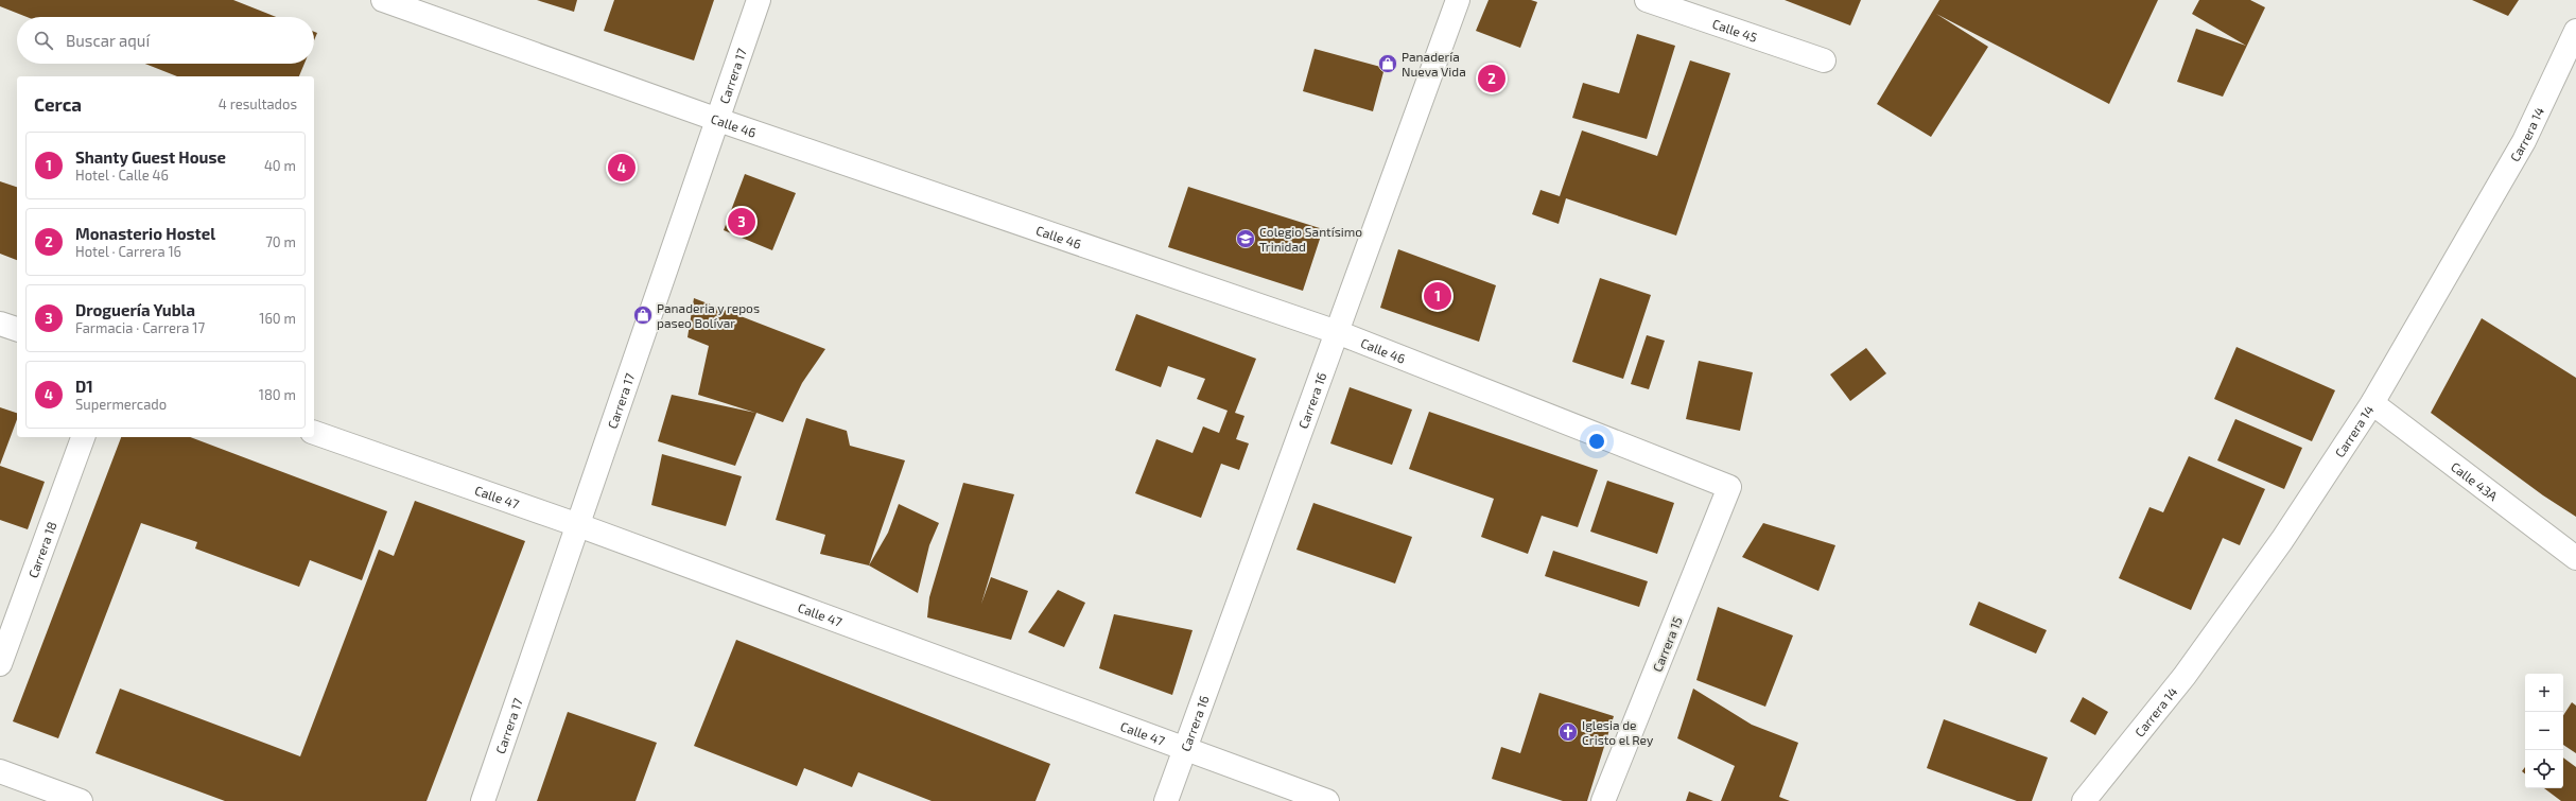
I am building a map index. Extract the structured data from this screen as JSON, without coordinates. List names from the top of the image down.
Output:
{
  "streets": {
    "street": [
      "Calle 45",
      "Carrera 17",
      "Calle 46",
      "Carrera 14",
      "Carrera 16",
      "Calle 43A",
      "Calle 47",
      "Carrera 18",
      "Carrera 15"
    ]
  },
  "crossings": [
    ["Carrera 17", "Calle 46"],
    ["Carrera 17", "Calle 47"],
    ["Calle 46", "Carrera 16"],
    ["Calle 46", "Carrera 15"],
    ["Carrera 14", "Calle 43A"],
    ["Carrera 16", "Calle 47"]
  ],
  "places": {
    "shop": ["Panadería Nueva Vida", "Panaderia y repos paseo Bolívar"],
    "school or university": ["Colegio Santísimo Trinidad"],
    "church": ["Iglesia de Cristo el Rey"]
  },
  "page": {
    "search": "Buscar aquí",
    "pins": [
      "2",
      "4",
      "3",
      "1"
    ],
    "heading": ["Cerca", "4 resultados"],
    "list": [
      {
        "mark": "1",
        "name": "Shanty Guest House",
        "note": "Hotel · Calle 46",
        "value": "40 m"
      },
      {
        "mark": "2",
        "name": "Monasterio Hostel",
        "note": "Hotel · Carrera 16",
        "value": "70 m"
      },
      {
        "mark": "3",
        "name": "Droguería Yubla",
        "note": "Farmacia · Carrera 17",
        "value": "160 m"
      },
      {
        "mark": "4",
        "name": "D1",
        "note": "Supermercado",
        "value": "180 m"
      }
    ],
    "map_buttons": ["+", "−"]
  }
}
